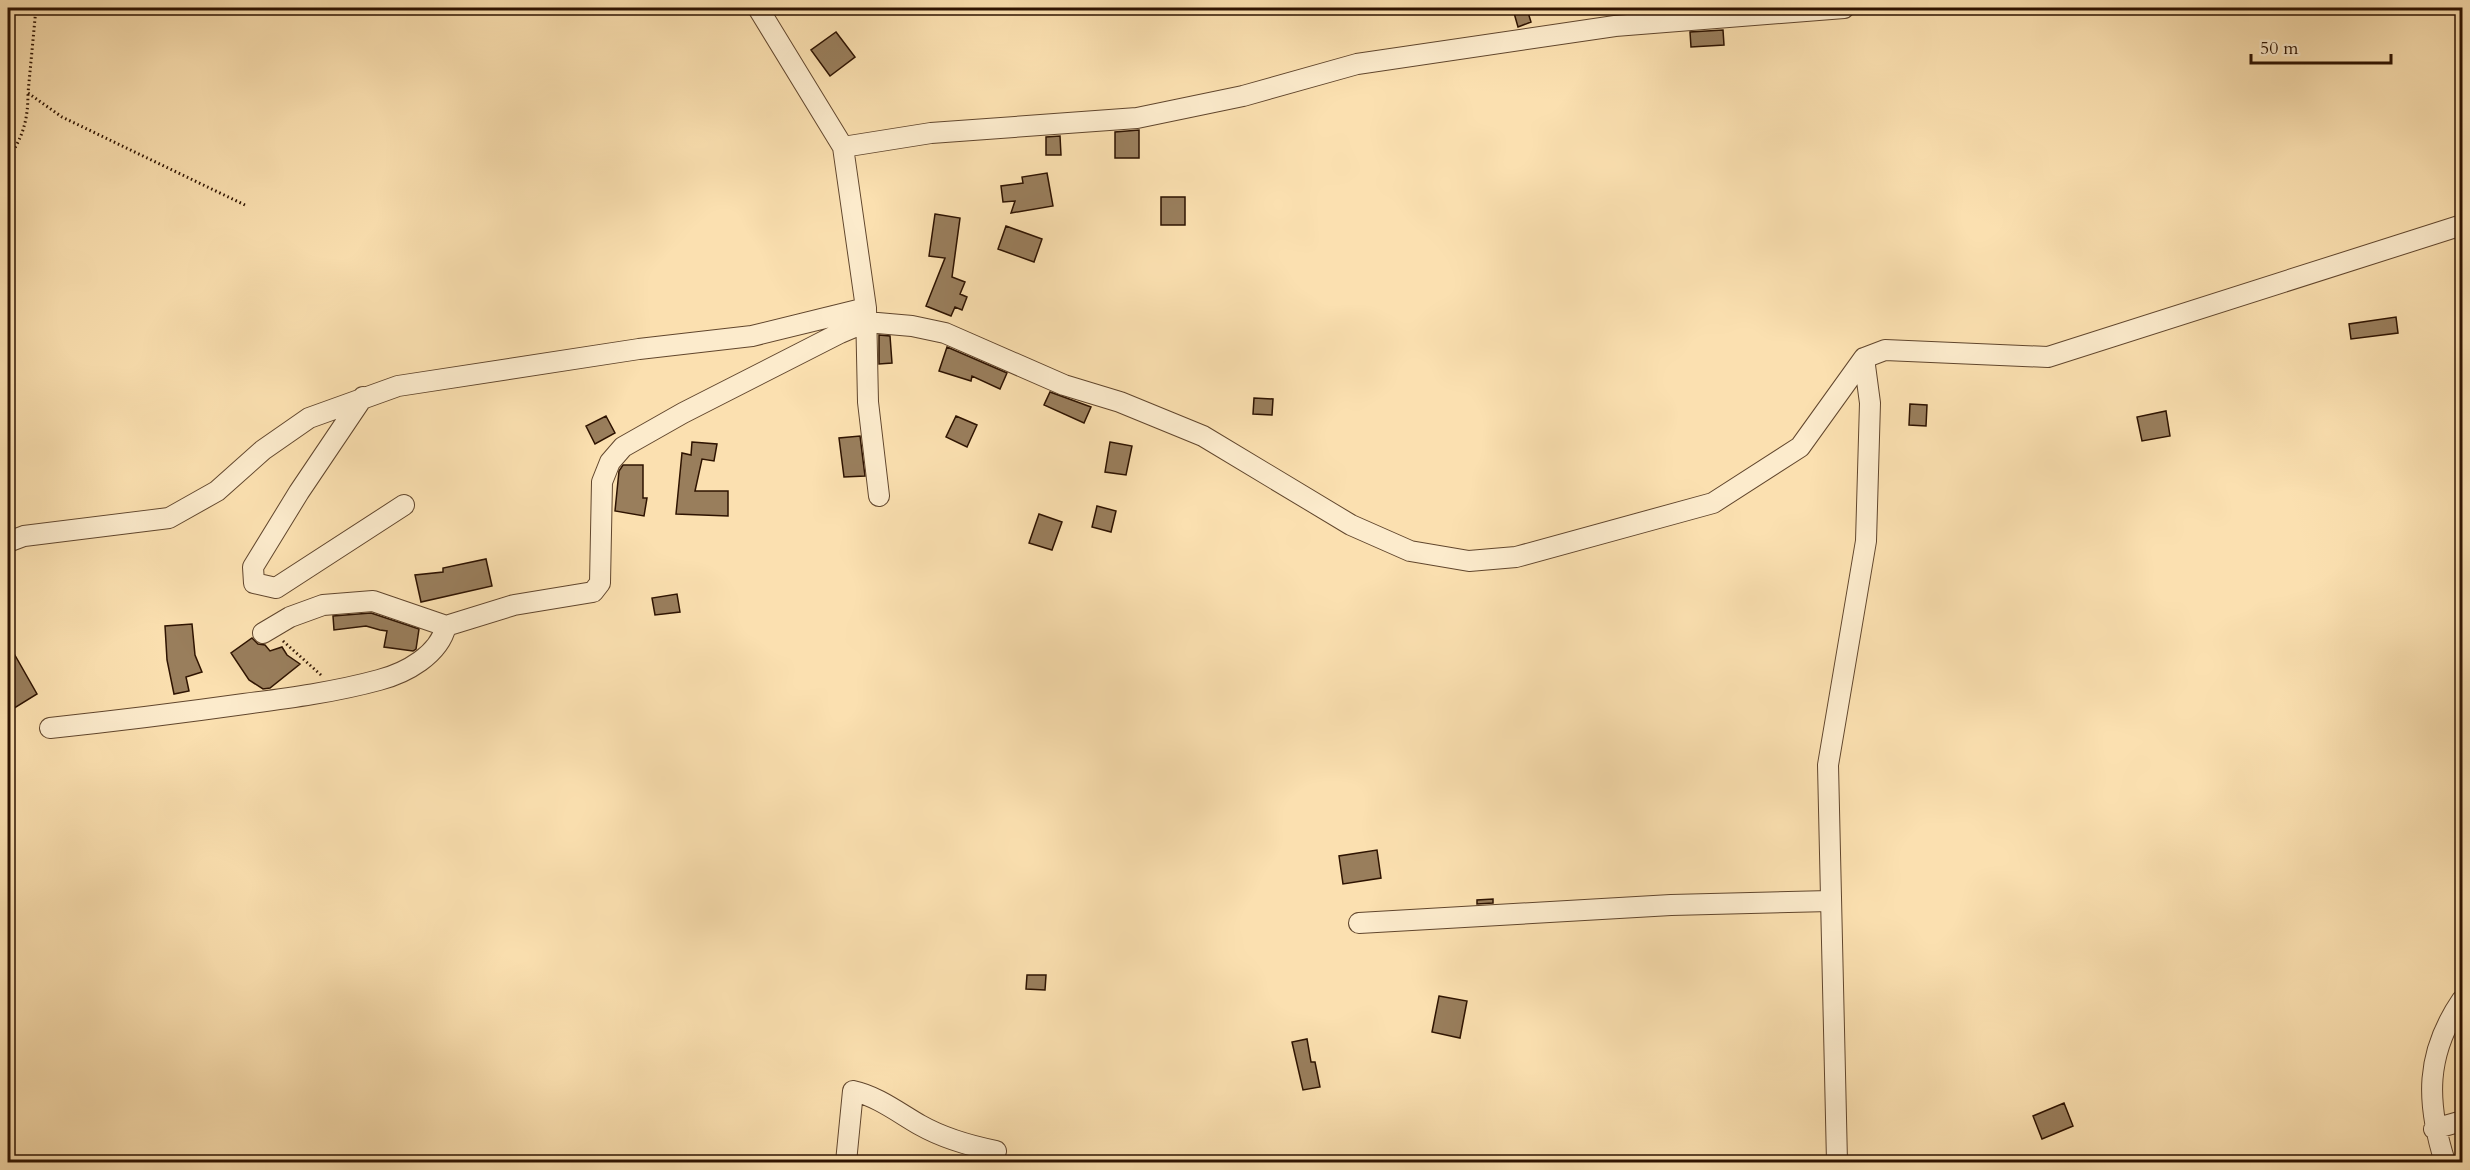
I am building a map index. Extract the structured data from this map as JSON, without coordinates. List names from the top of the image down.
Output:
{
  "scale_bar": "50 m"
}
